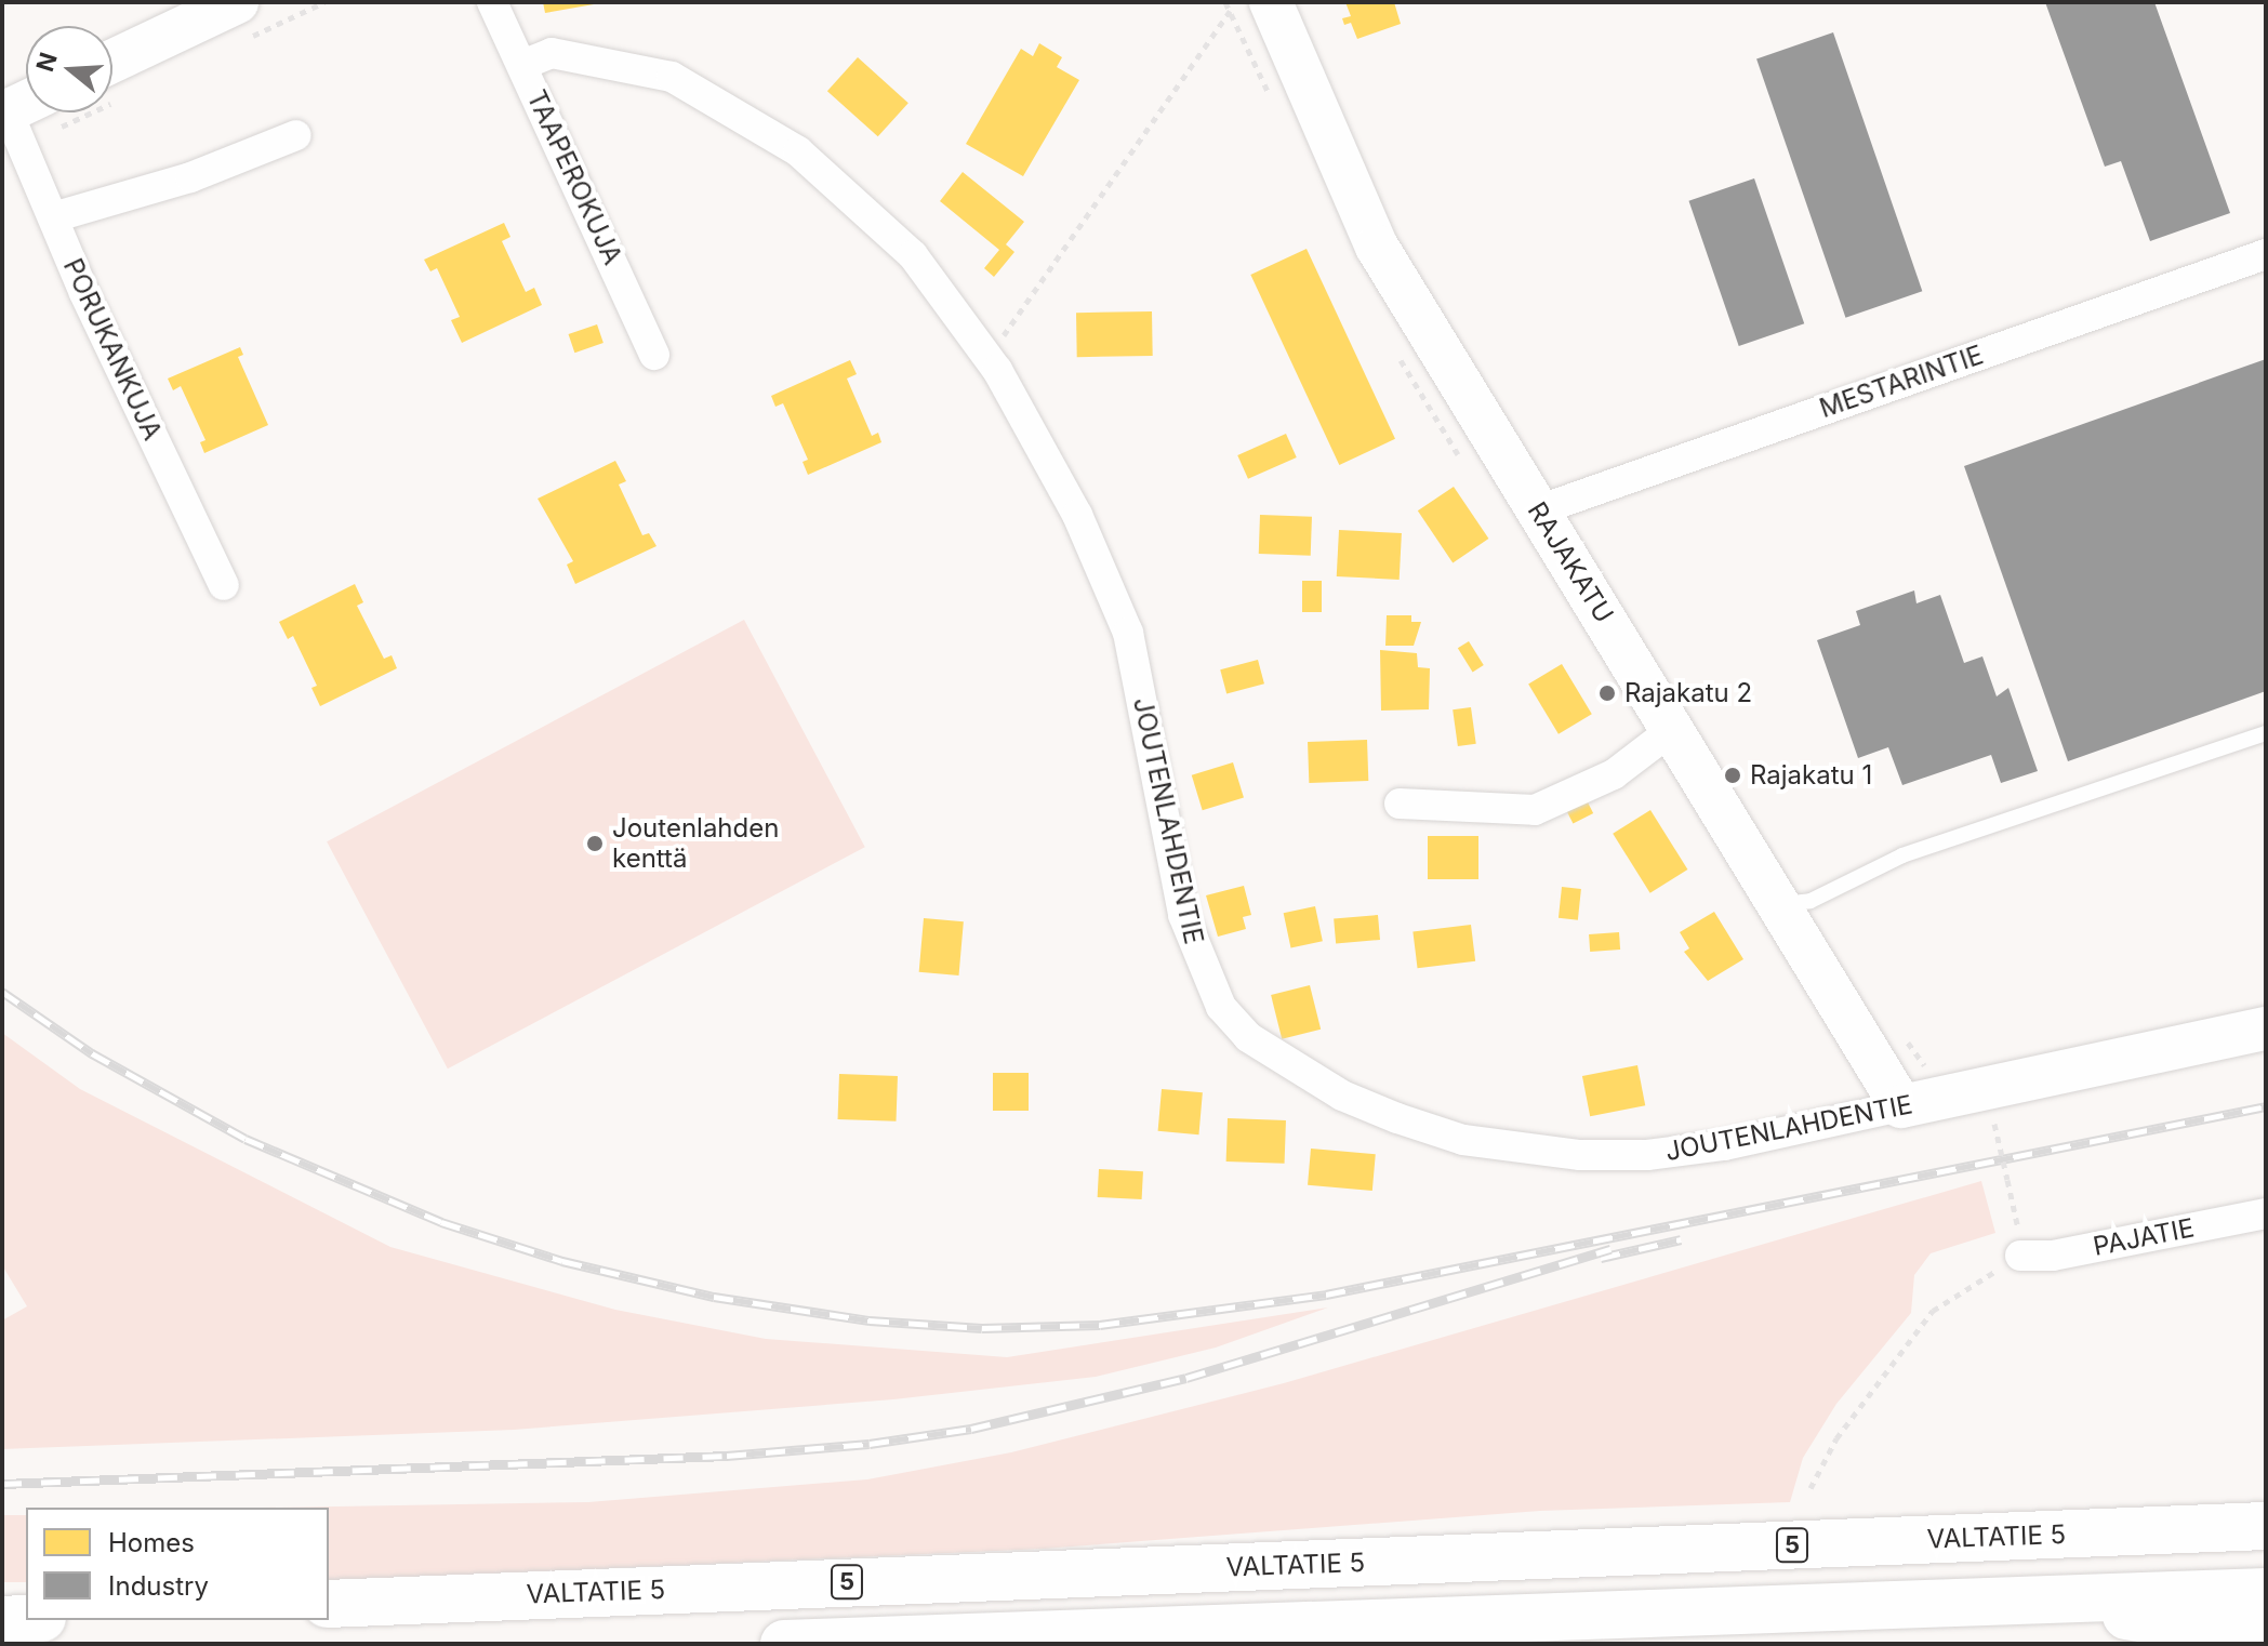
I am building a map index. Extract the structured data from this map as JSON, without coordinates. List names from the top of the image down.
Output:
{
  "streets": {
    "highway": ["VALTATIE 5", "5"],
    "street": [
      "TAAPEROKUJA",
      "PORUKANKUJA",
      "MESTARINTIE",
      "RAJAKATU",
      "JOUTENLAHDENTIE",
      "PAJATIE"
    ]
  },
  "crossings": [
    ["TAAPEROKUJA", "JOUTENLAHDENTIE"],
    ["MESTARINTIE", "RAJAKATU"],
    ["RAJAKATU", "JOUTENLAHDENTIE"]
  ],
  "places": ["Rajakatu 2", "Rajakatu 1", "Joutenlahden kenttä"],
  "legend": ["Homes", "Industry"],
  "north": "left"
}
